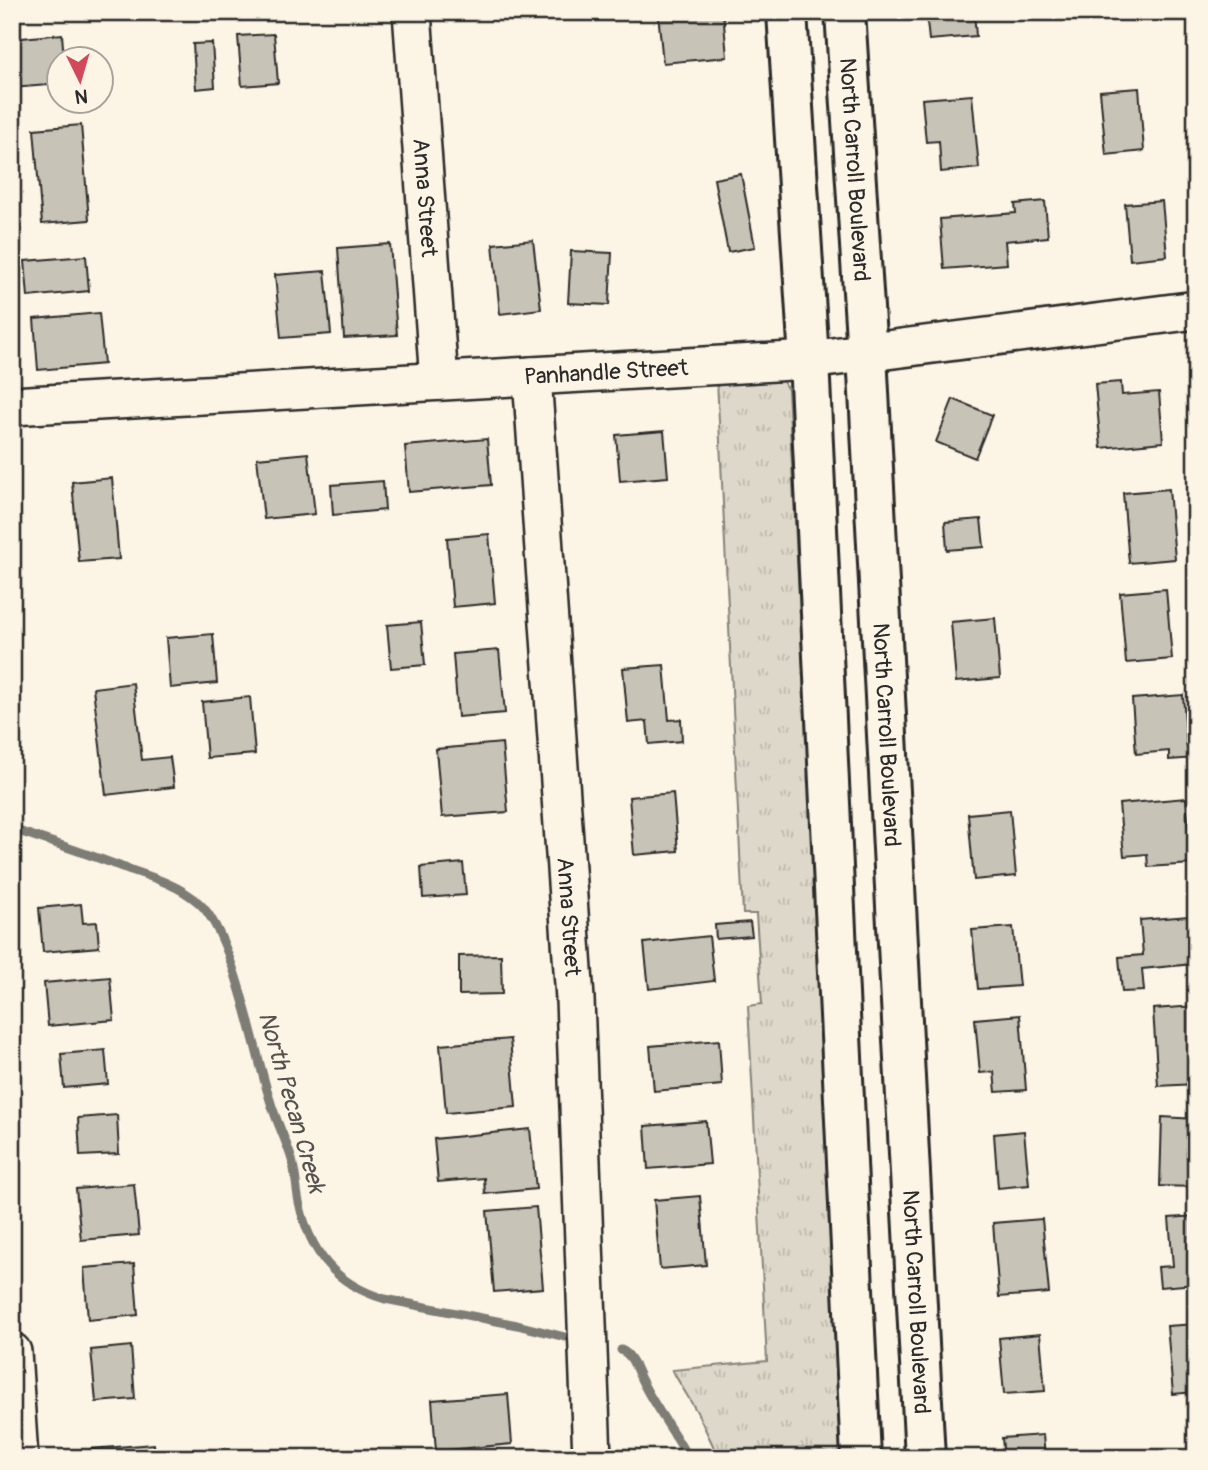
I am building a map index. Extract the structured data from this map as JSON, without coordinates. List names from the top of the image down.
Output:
{
  "streets": {
    "main road": ["North Carroll Boulevard"],
    "street": ["Anna Street", "Panhandle Street"]
  },
  "crossings": [
    ["North Carroll Boulevard", "Panhandle Street"],
    ["Anna Street", "Panhandle Street"]
  ],
  "water": ["North Pecan Creek"],
  "north": "bottom"
}
